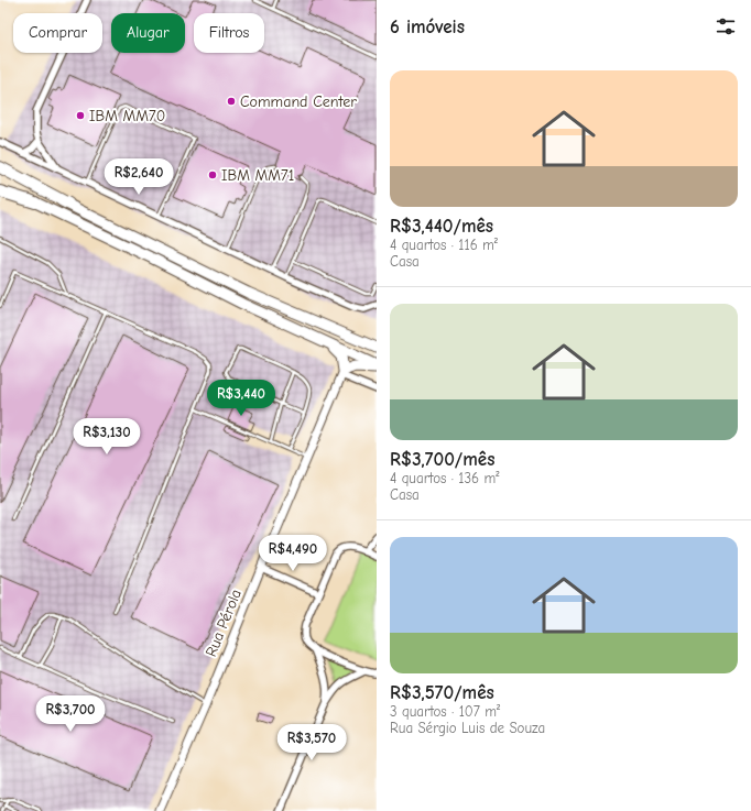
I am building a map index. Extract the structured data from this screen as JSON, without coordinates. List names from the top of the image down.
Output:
{
  "streets": {
    "street": ["Rua Pérola"]
  },
  "places": ["Command Center", "IBM MM70", "IBM MM71"],
  "page": {
    "heading": "6 imóveis",
    "chip": ["Comprar", "Alugar", "Filtros"],
    "list": [
      {
        "name": "R$3,440/mês",
        "note": "4 quartos · 116 m² · Casa"
      },
      {
        "name": "R$3,700/mês",
        "note": "4 quartos · 136 m² · Casa"
      },
      {
        "name": "R$3,570/mês",
        "note": "3 quartos · 107 m² · Rua Sérgio Luis de Souza"
      }
    ],
    "price": [
      "R$2,640",
      "R$3,440",
      "R$3,130",
      "R$4,490",
      "R$3,700",
      "R$3,570"
    ]
  }
}
